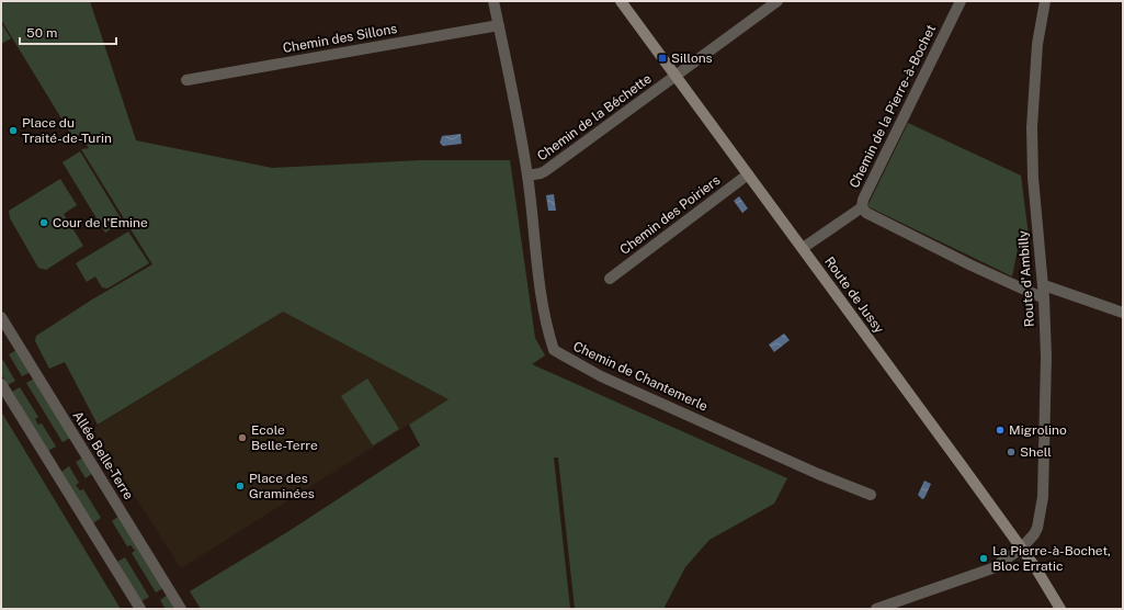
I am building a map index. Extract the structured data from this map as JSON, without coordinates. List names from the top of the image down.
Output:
{
  "streets": {
    "main road": ["Route de Jussy"],
    "street": [
      "Chemin des Sillons",
      "Chemin de la Pierre-à-Bochet",
      "Chemin de la Béchette",
      "Chemin des Poiriers",
      "Route d'Ambilly",
      "Chemin de Chantemerle",
      "Allée Belle-Terre"
    ]
  },
  "crossings": [
    ["Chemin des Sillons", "Chemin de Chantemerle"],
    ["Chemin de la Pierre-à-Bochet", "Route d'Ambilly"],
    ["Chemin de la Béchette", "Route de Jussy"],
    ["Chemin de la Béchette", "Chemin de Chantemerle"],
    ["Chemin des Poiriers", "Route de Jussy"],
    ["Route d'Ambilly", "Route de Jussy"]
  ],
  "places": {
    "transit": ["Sillons"],
    "other": [
      "Place du Traité-de-Turin",
      "Cour de l'Emine",
      "Migrolino",
      "Ecole Belle-Terre",
      "Shell",
      "Place des Graminées",
      "La Pierre-à-Bochet, Bloc Erratic"
    ]
  },
  "scale_bar": "50 m"
}
